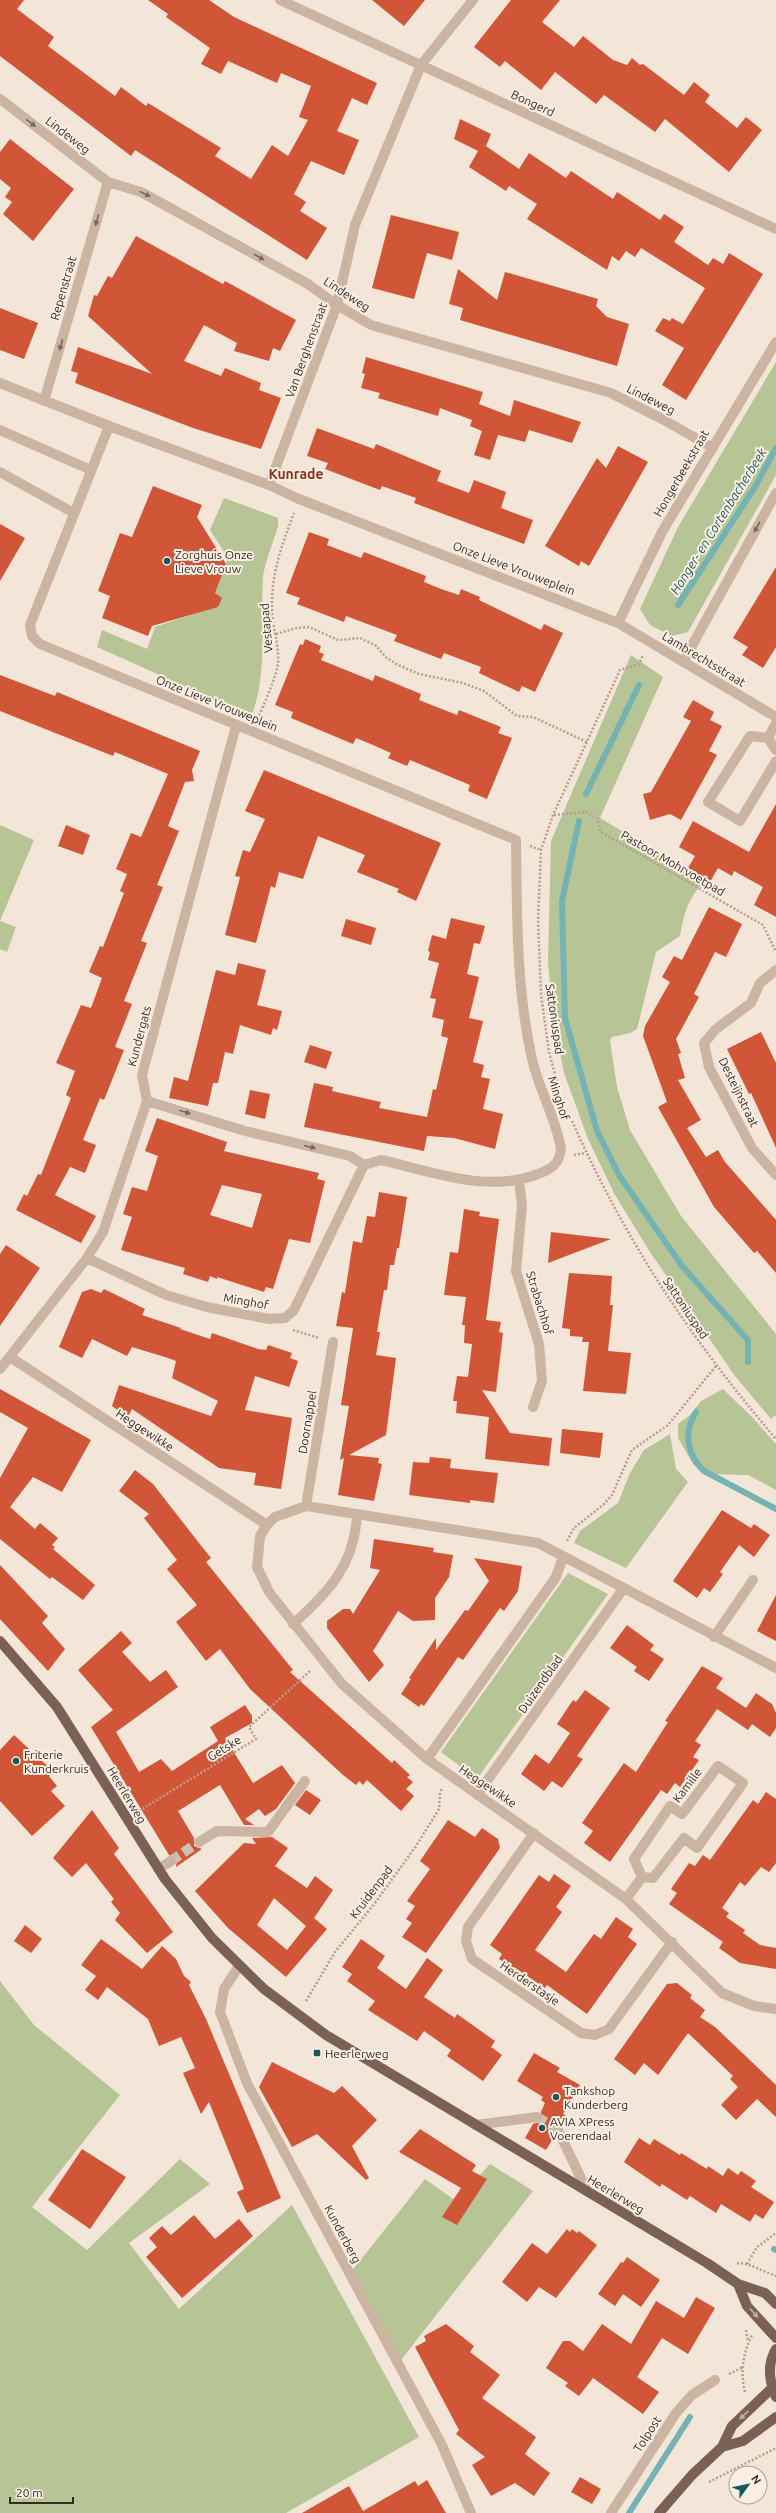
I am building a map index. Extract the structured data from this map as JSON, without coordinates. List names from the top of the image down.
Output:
{
  "streets": {
    "main road": ["Heerlerweg"],
    "street": [
      "Bongerd",
      "Lindeweg",
      "Repenstraat",
      "Van Berghenstraat",
      "Hongerbeekstraat",
      "Onze Lieve Vrouweplein",
      "Lambrechtsstraat",
      "Kundergats",
      "Desteijnstraat",
      "Minghof",
      "Strabachhof",
      "Doornappel",
      "Heggewikke",
      "Duizendblad",
      "Kamille",
      "Herderstasje",
      "Kunderberg",
      "Tolpost"
    ],
    "path": [
      "Vestapad",
      "Pastoor Mohrvoetpad",
      "Sattoniuspad",
      "Getske",
      "Kruidenpad"
    ]
  },
  "crossings": [
    ["Bongerd", "Van Berghenstraat"],
    ["Lindeweg", "Repenstraat"],
    ["Lindeweg", "Van Berghenstraat"],
    ["Lindeweg", "Hongerbeekstraat"],
    ["Repenstraat", "Onze Lieve Vrouweplein"],
    ["Van Berghenstraat", "Onze Lieve Vrouweplein"],
    ["Hongerbeekstraat", "Onze Lieve Vrouweplein"],
    ["Hongerbeekstraat", "Lambrechtsstraat"],
    ["Onze Lieve Vrouweplein", "Vestapad"],
    ["Onze Lieve Vrouweplein", "Lambrechtsstraat"],
    ["Onze Lieve Vrouweplein", "Kundergats"],
    ["Onze Lieve Vrouweplein", "Minghof"],
    ["Lambrechtsstraat", "Sattoniuspad"],
    ["Pastoor Mohrvoetpad", "Sattoniuspad"],
    ["Kundergats", "Minghof"],
    ["Kundergats", "Heggewikke"],
    ["Minghof", "Strabachhof"],
    ["Heggewikke", "Duizendblad"],
    ["Heggewikke", "Getske"],
    ["Heggewikke", "Kruidenpad"],
    ["Heggewikke", "Herderstasje"],
    ["Getske", "Heerlerweg"],
    ["Heerlerweg", "Kruidenpad"],
    ["Heerlerweg", "Kunderberg"]
  ],
  "one_way": ["Lindeweg", "Repenstraat"],
  "districts": ["Kunrade"],
  "water": ["Honger- en Cortenbacherbeek"],
  "places": {
    "other": [
      "Zorghuis Onze Lieve Vrouw",
      "Friterie Kunderkruis",
      "Tankshop Kunderberg",
      "AVIA XPress Voerendaal"
    ],
    "transit": ["Heerlerweg"]
  },
  "scale_bar": "20 m",
  "north": "top right"
}
